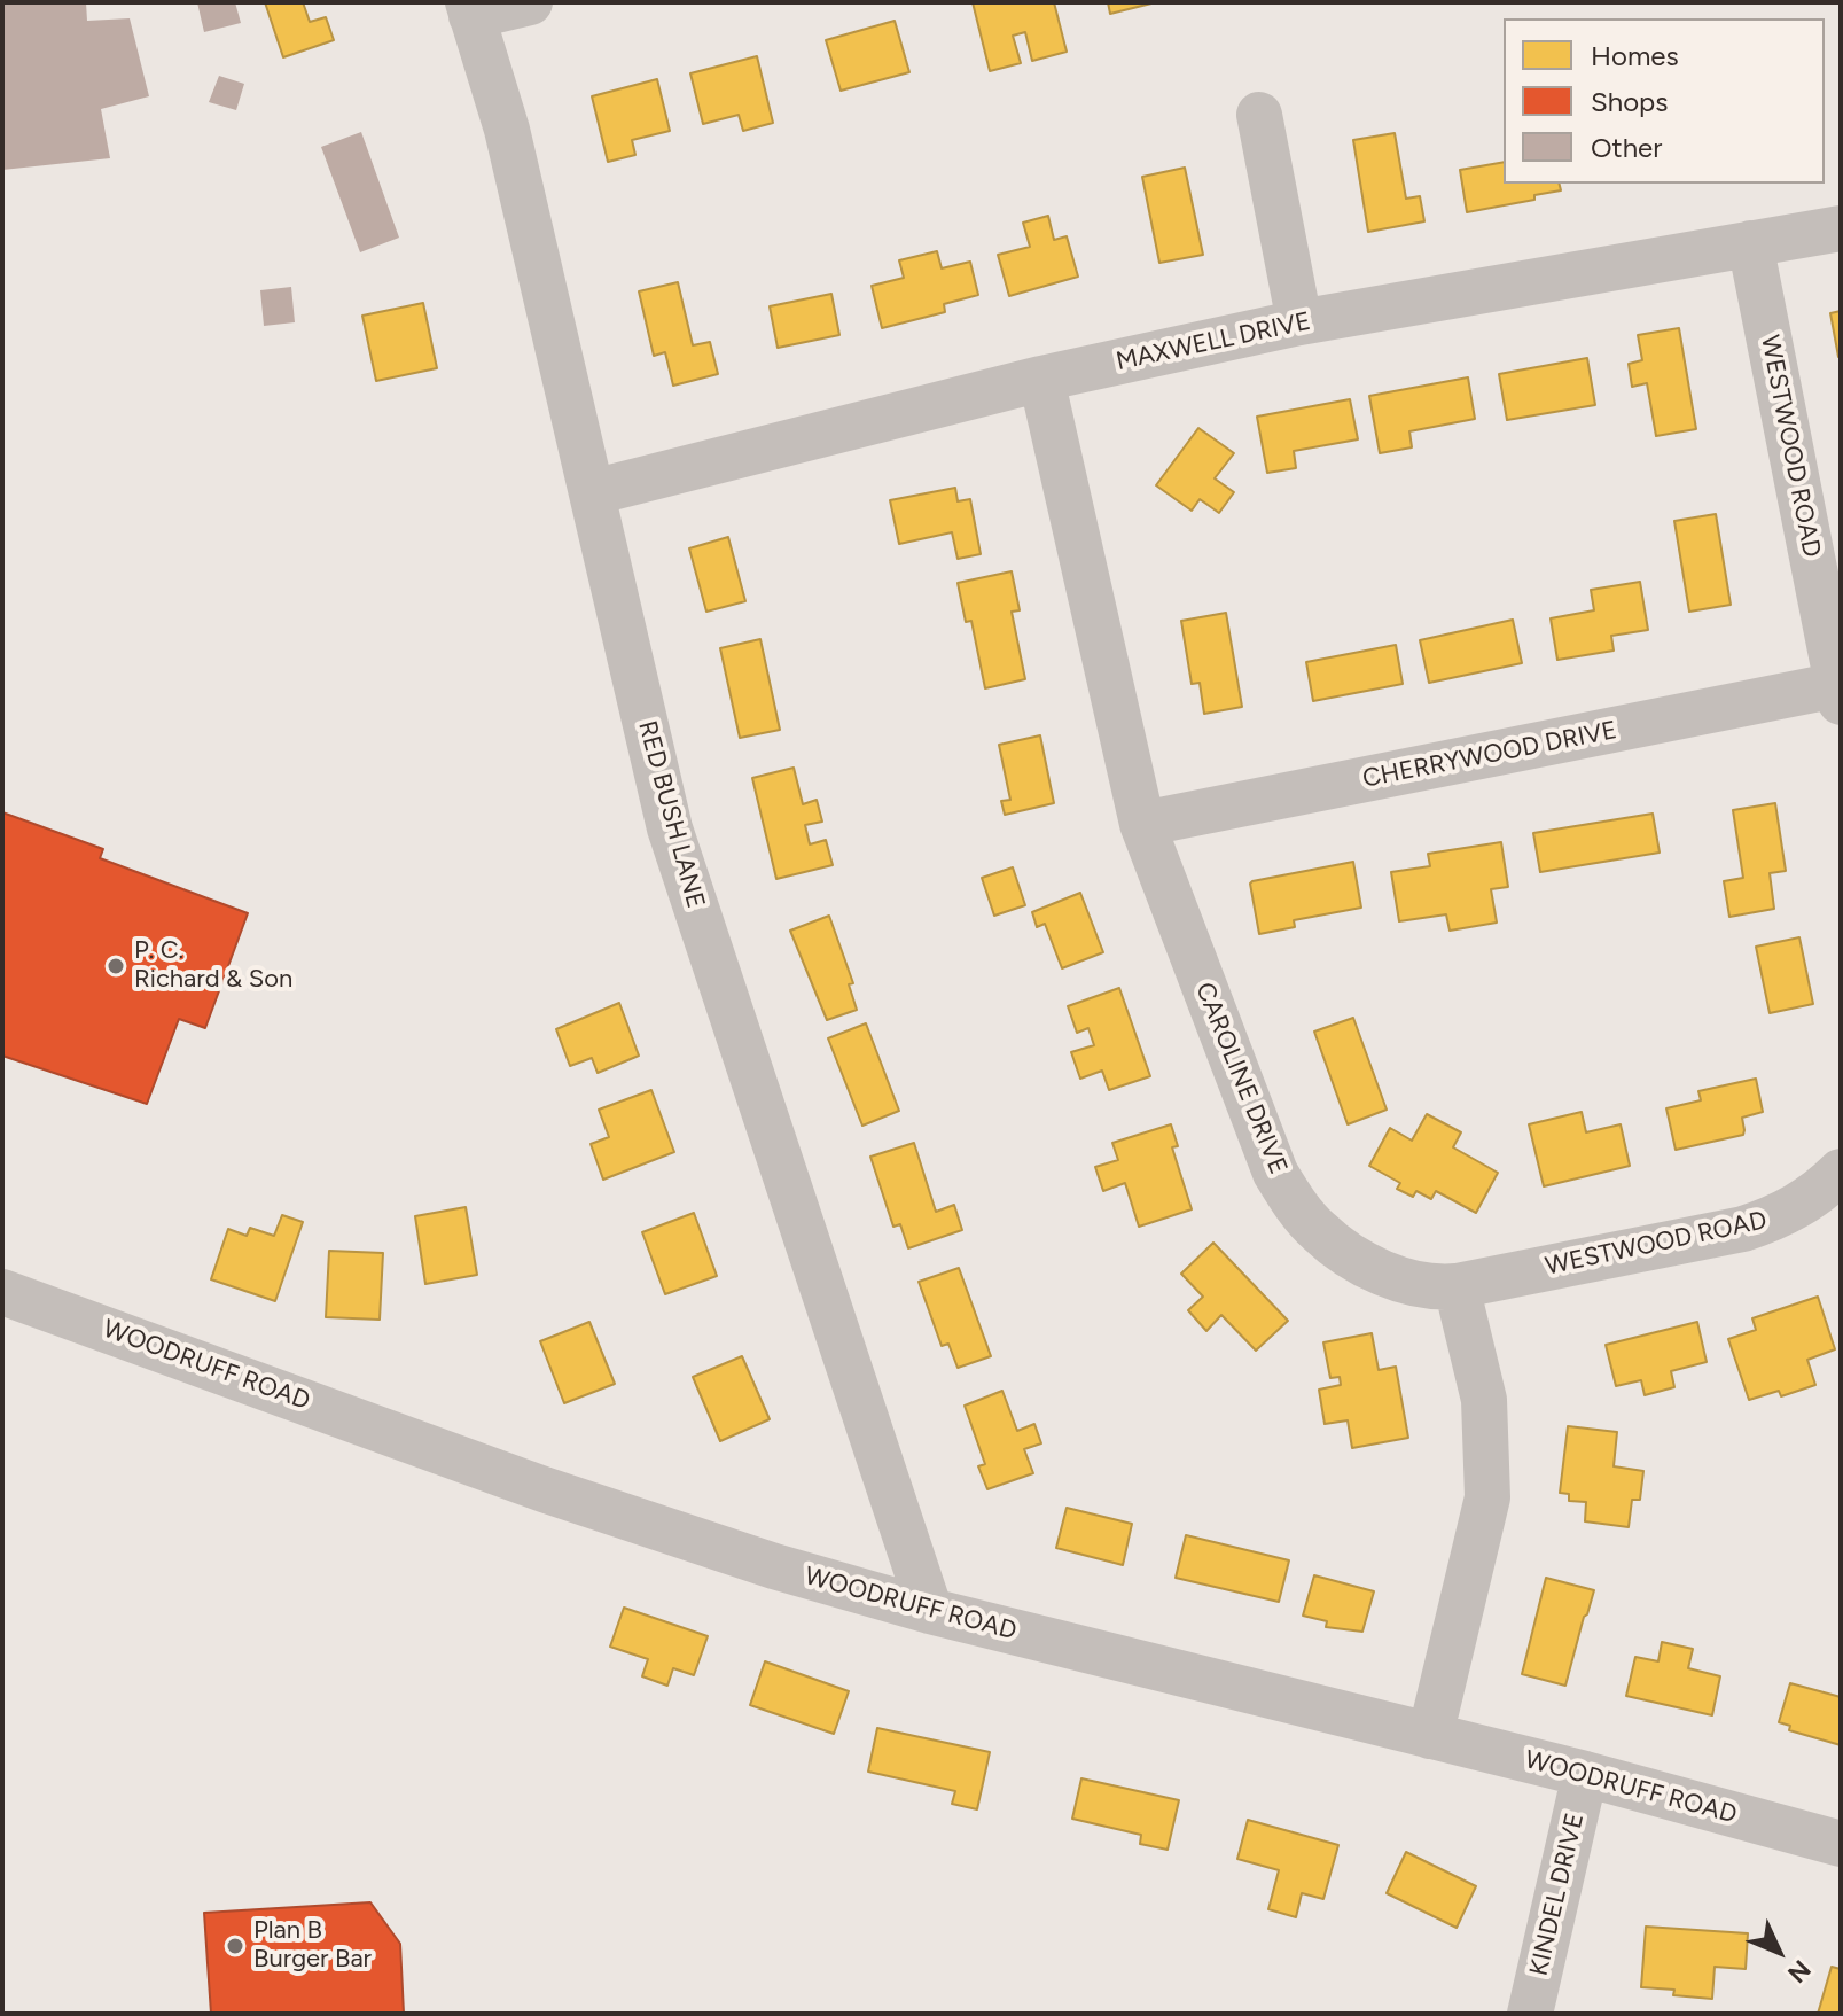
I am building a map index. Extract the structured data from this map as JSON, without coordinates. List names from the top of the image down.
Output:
{
  "streets": {
    "street": [
      "MAXWELL DRIVE",
      "WESTWOOD ROAD",
      "CHERRYWOOD DRIVE",
      "RED BUSH LANE",
      "CAROLINE DRIVE",
      "WOODRUFF ROAD",
      "KINDEL DRIVE"
    ]
  },
  "crossings": [
    ["MAXWELL DRIVE", "WESTWOOD ROAD"],
    ["MAXWELL DRIVE", "RED BUSH LANE"],
    ["MAXWELL DRIVE", "CAROLINE DRIVE"],
    ["WESTWOOD ROAD", "CHERRYWOOD DRIVE"],
    ["WESTWOOD ROAD", "CAROLINE DRIVE"],
    ["CHERRYWOOD DRIVE", "CAROLINE DRIVE"],
    ["RED BUSH LANE", "WOODRUFF ROAD"],
    ["WOODRUFF ROAD", "KINDEL DRIVE"]
  ],
  "places": ["P. C. Richard & Son", "Plan B Burger Bar"],
  "legend": ["Homes", "Shops", "Other"],
  "north": "bottom right"
}
